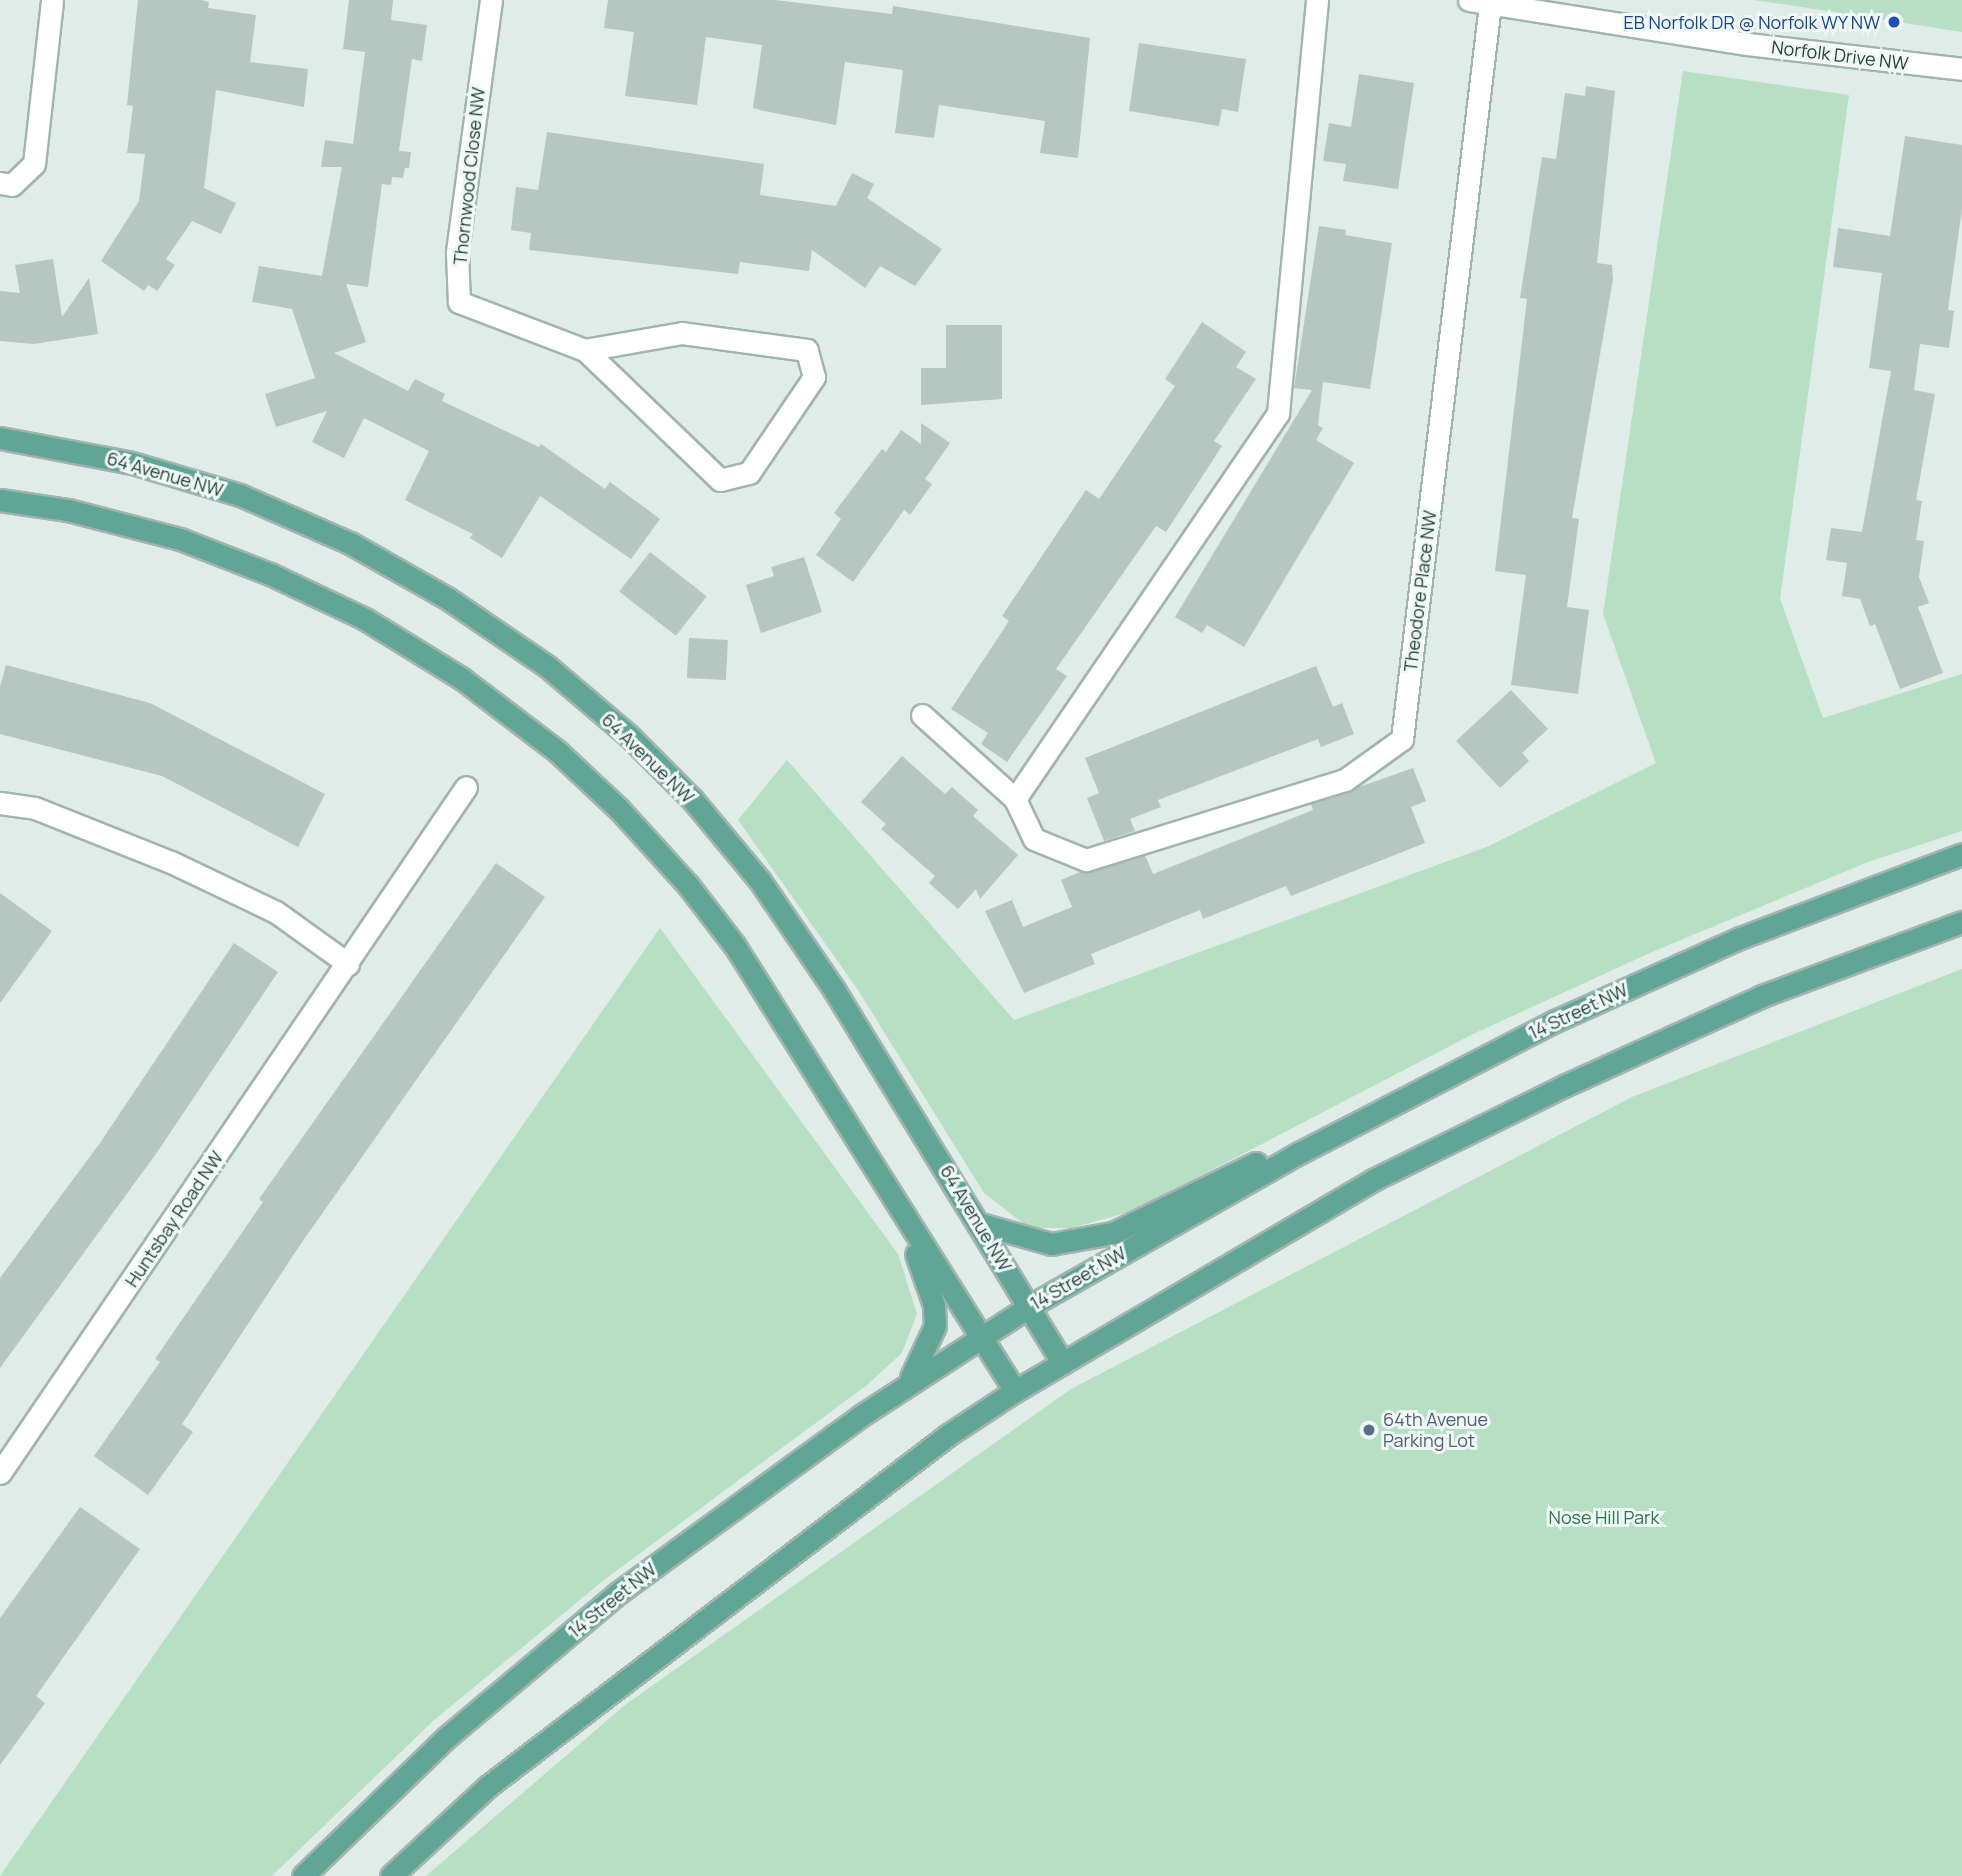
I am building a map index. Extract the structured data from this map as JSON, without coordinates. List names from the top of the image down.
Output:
{
  "streets": {
    "main road": ["64 Avenue NW", "14 Street NW"],
    "street": [
      "Norfolk Drive NW",
      "Thornwood Close NW",
      "Theodore Place NW",
      "Huntsbay Road NW"
    ]
  },
  "crossings": [
    ["Norfolk Drive NW", "Theodore Place NW"],
    ["64 Avenue NW", "14 Street NW"]
  ],
  "parks": ["Nose Hill Park"],
  "places": ["EB Norfolk DR @ Norfolk WY NW", "64th Avenue Parking Lot"]
}
